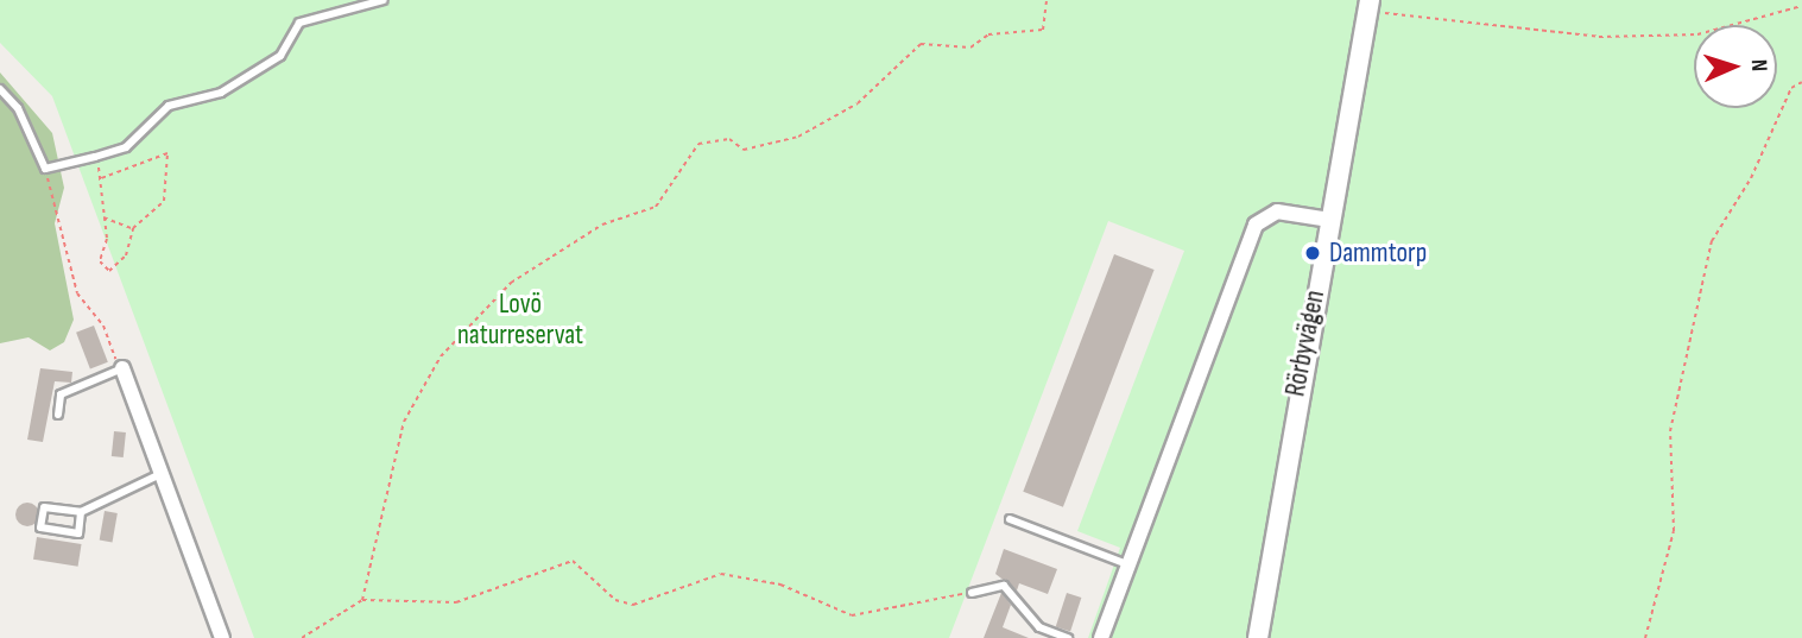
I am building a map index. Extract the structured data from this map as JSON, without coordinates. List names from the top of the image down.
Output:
{
  "streets": {
    "street": ["Rörbyvägen"]
  },
  "parks": ["Lovö naturreservat"],
  "places": ["Dammtorp"],
  "north": "right"
}
